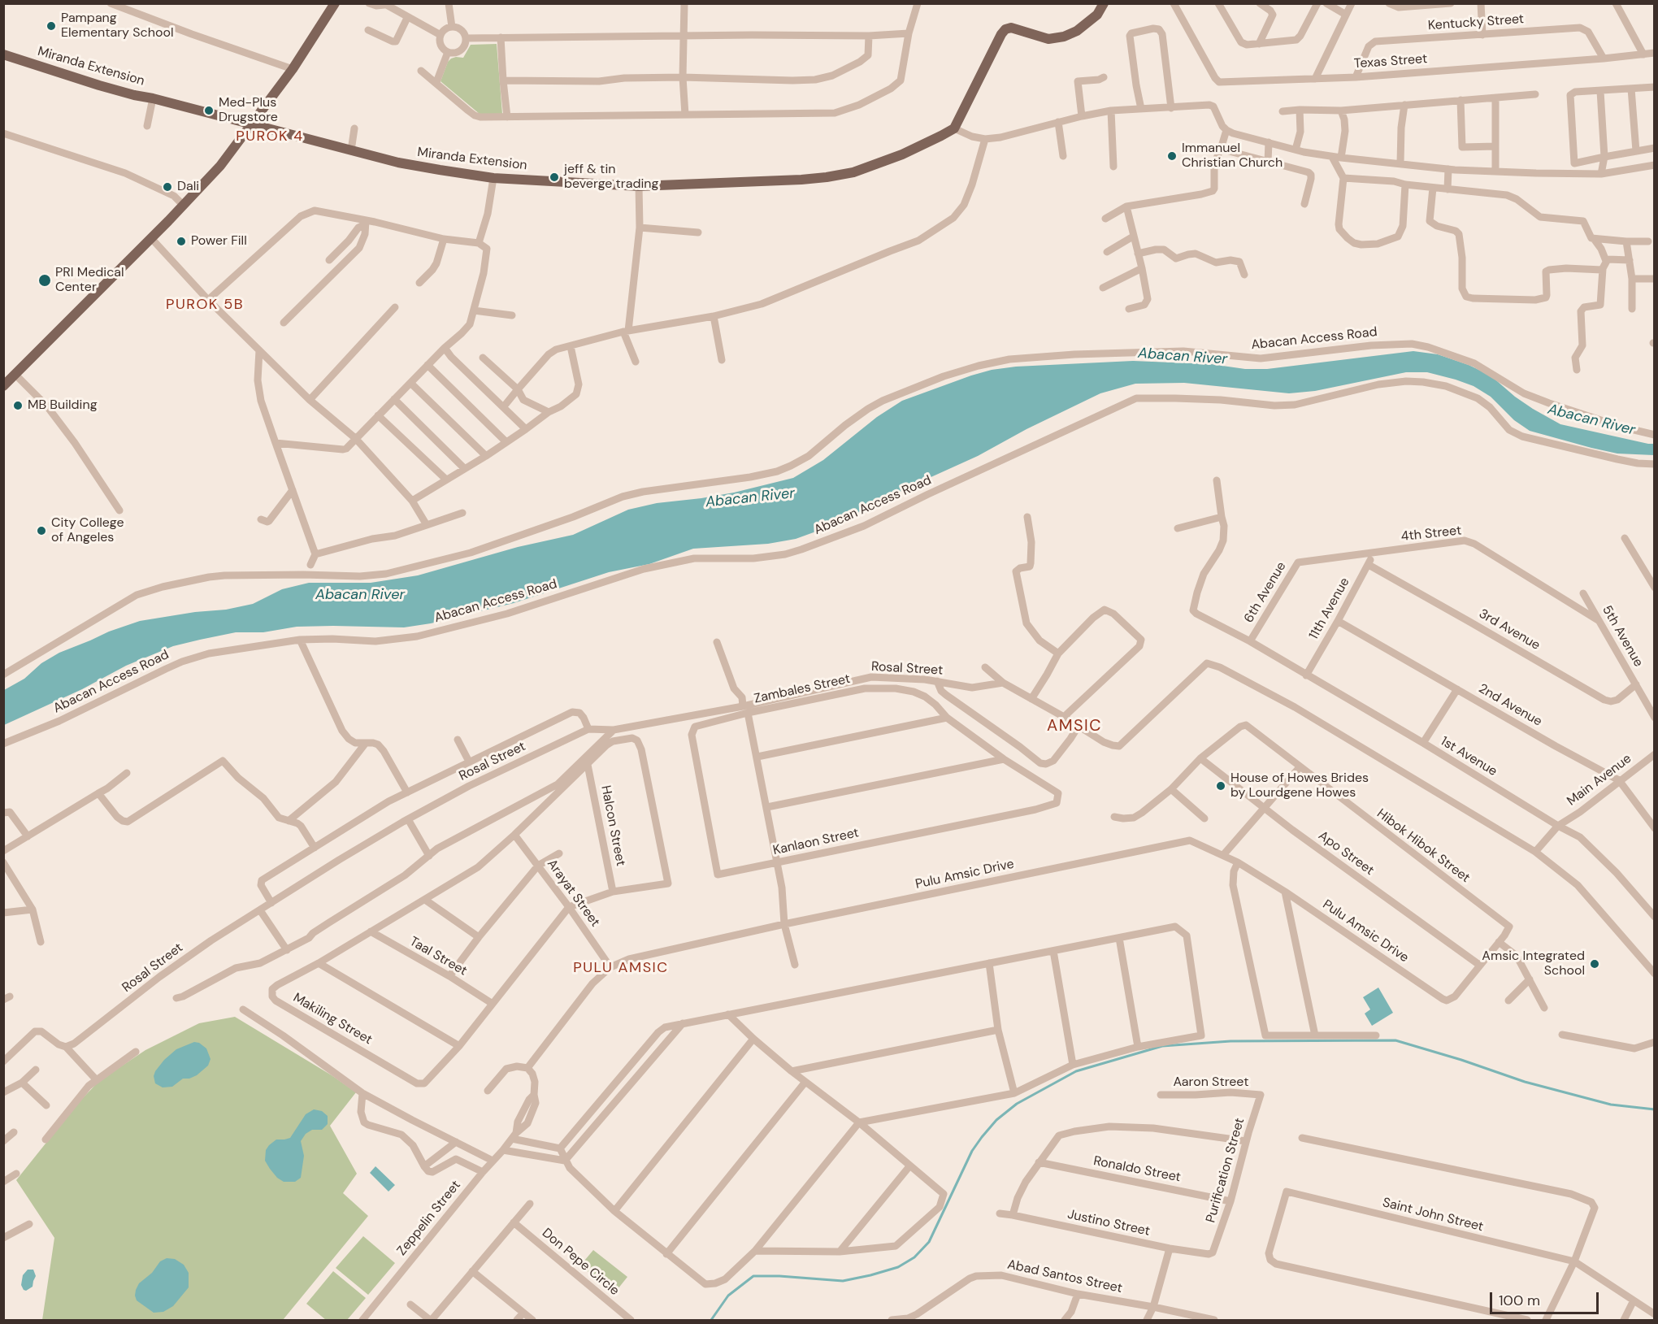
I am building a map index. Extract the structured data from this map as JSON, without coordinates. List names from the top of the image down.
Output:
{
  "streets": {
    "main road": ["Miranda Extension"],
    "street": [
      "Kentucky Street",
      "Texas Street",
      "Abacan Access Road",
      "4th Street",
      "6th Avenue",
      "11th Avenue",
      "3rd Avenue",
      "5th Avenue",
      "Rosal Street",
      "Zambales Street",
      "2nd Avenue",
      "1st Avenue",
      "Main Avenue",
      "Halcon Street",
      "Kanlaon Street",
      "Hibok Hibok Street",
      "Apo Street",
      "Pulu Amsic Drive",
      "Arayat Street",
      "Taal Street",
      "Makiling Street",
      "Aaron Street",
      "Ronaldo Street",
      "Purification Street",
      "Saint John Street",
      "Zeppelin Street",
      "Justino Street",
      "Don Pepe Circle",
      "Abad Santos Street"
    ]
  },
  "crossings": [
    ["Kentucky Street", "Texas Street"],
    ["4th Street", "6th Avenue"],
    ["4th Street", "11th Avenue"],
    ["4th Street", "5th Avenue"],
    ["6th Avenue", "1st Avenue"],
    ["11th Avenue", "3rd Avenue"],
    ["11th Avenue", "2nd Avenue"],
    ["11th Avenue", "1st Avenue"],
    ["3rd Avenue", "5th Avenue"],
    ["Zambales Street", "Kanlaon Street"],
    ["2nd Avenue", "Main Avenue"],
    ["1st Avenue", "Main Avenue"],
    ["Halcon Street", "Makiling Street"],
    ["Hibok Hibok Street", "Apo Street"],
    ["Apo Street", "Pulu Amsic Drive"],
    ["Pulu Amsic Drive", "Arayat Street"],
    ["Pulu Amsic Drive", "Zeppelin Street"],
    ["Arayat Street", "Makiling Street"],
    ["Taal Street", "Makiling Street"],
    ["Aaron Street", "Purification Street"],
    ["Ronaldo Street", "Purification Street"],
    ["Purification Street", "Justino Street"]
  ],
  "districts": [
    "PUROK 4",
    "PUROK 5B",
    "AMSIC",
    "PULU AMSIC"
  ],
  "water": ["Abacan River"],
  "places": [
    "Pampang Elementary School",
    "Med-Plus Drugstore",
    "Immanuel Christian Church",
    "jeff & tin beverge trading",
    "Dali",
    "Power Fill",
    "PRI Medical Center",
    "MB Building",
    "City College of Angeles",
    "House of Howes Brides by Lourdgene Howes",
    "Amsic Integrated School"
  ],
  "scale_bar": "100 m"
}
